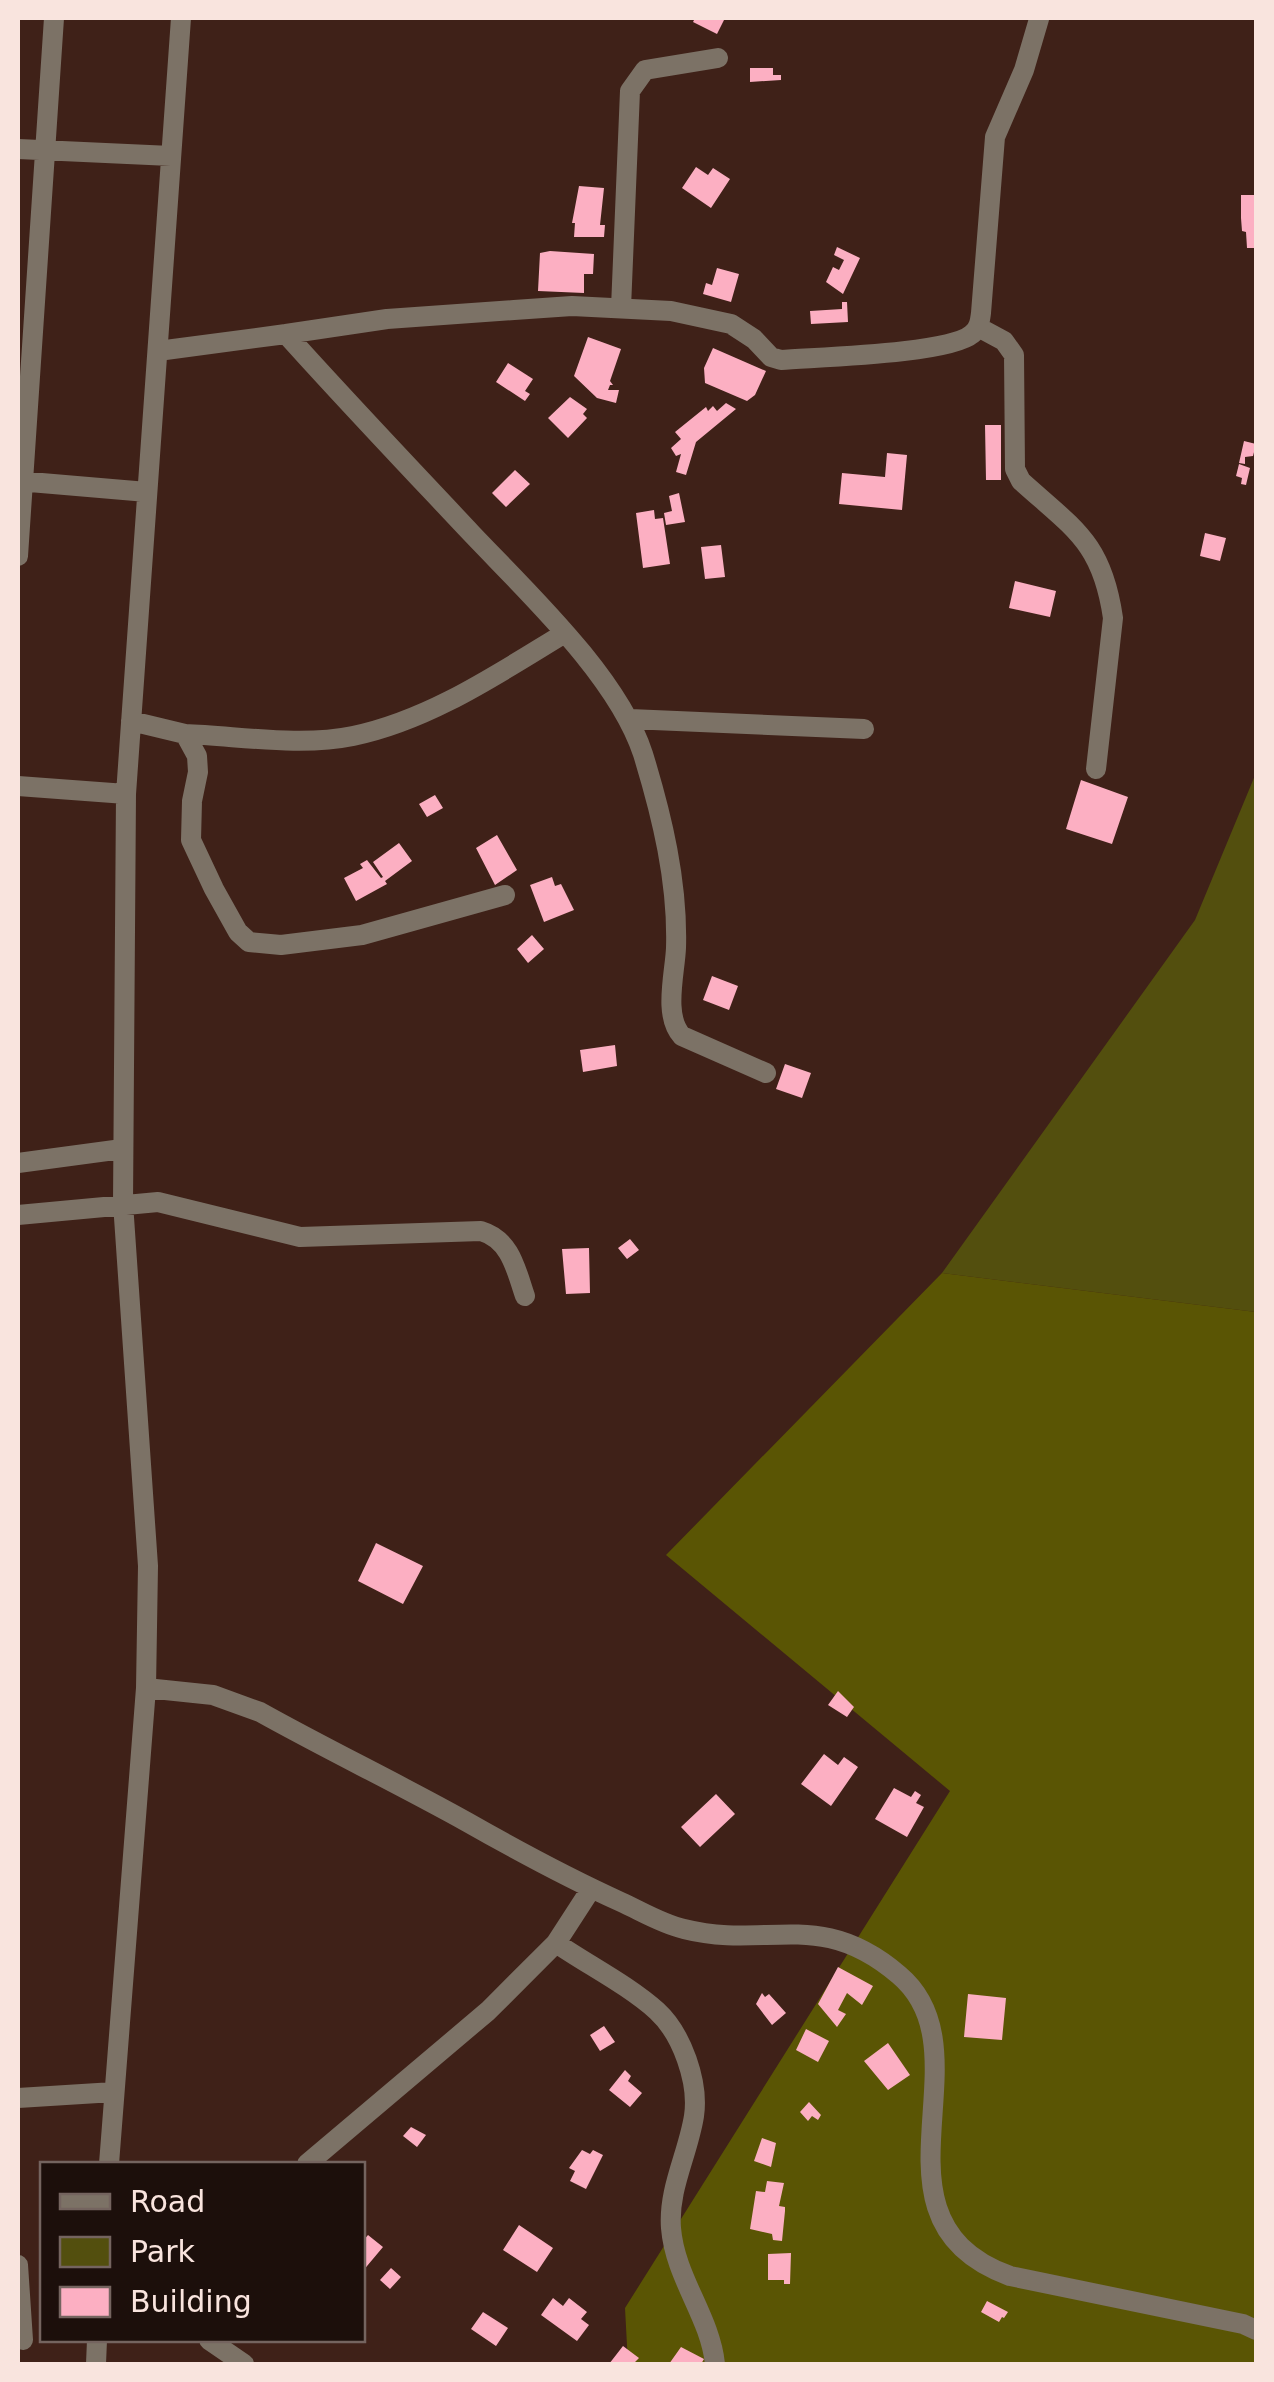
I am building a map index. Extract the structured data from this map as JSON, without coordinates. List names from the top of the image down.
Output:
{
  "legend": ["Road", "Park", "Building"]
}
